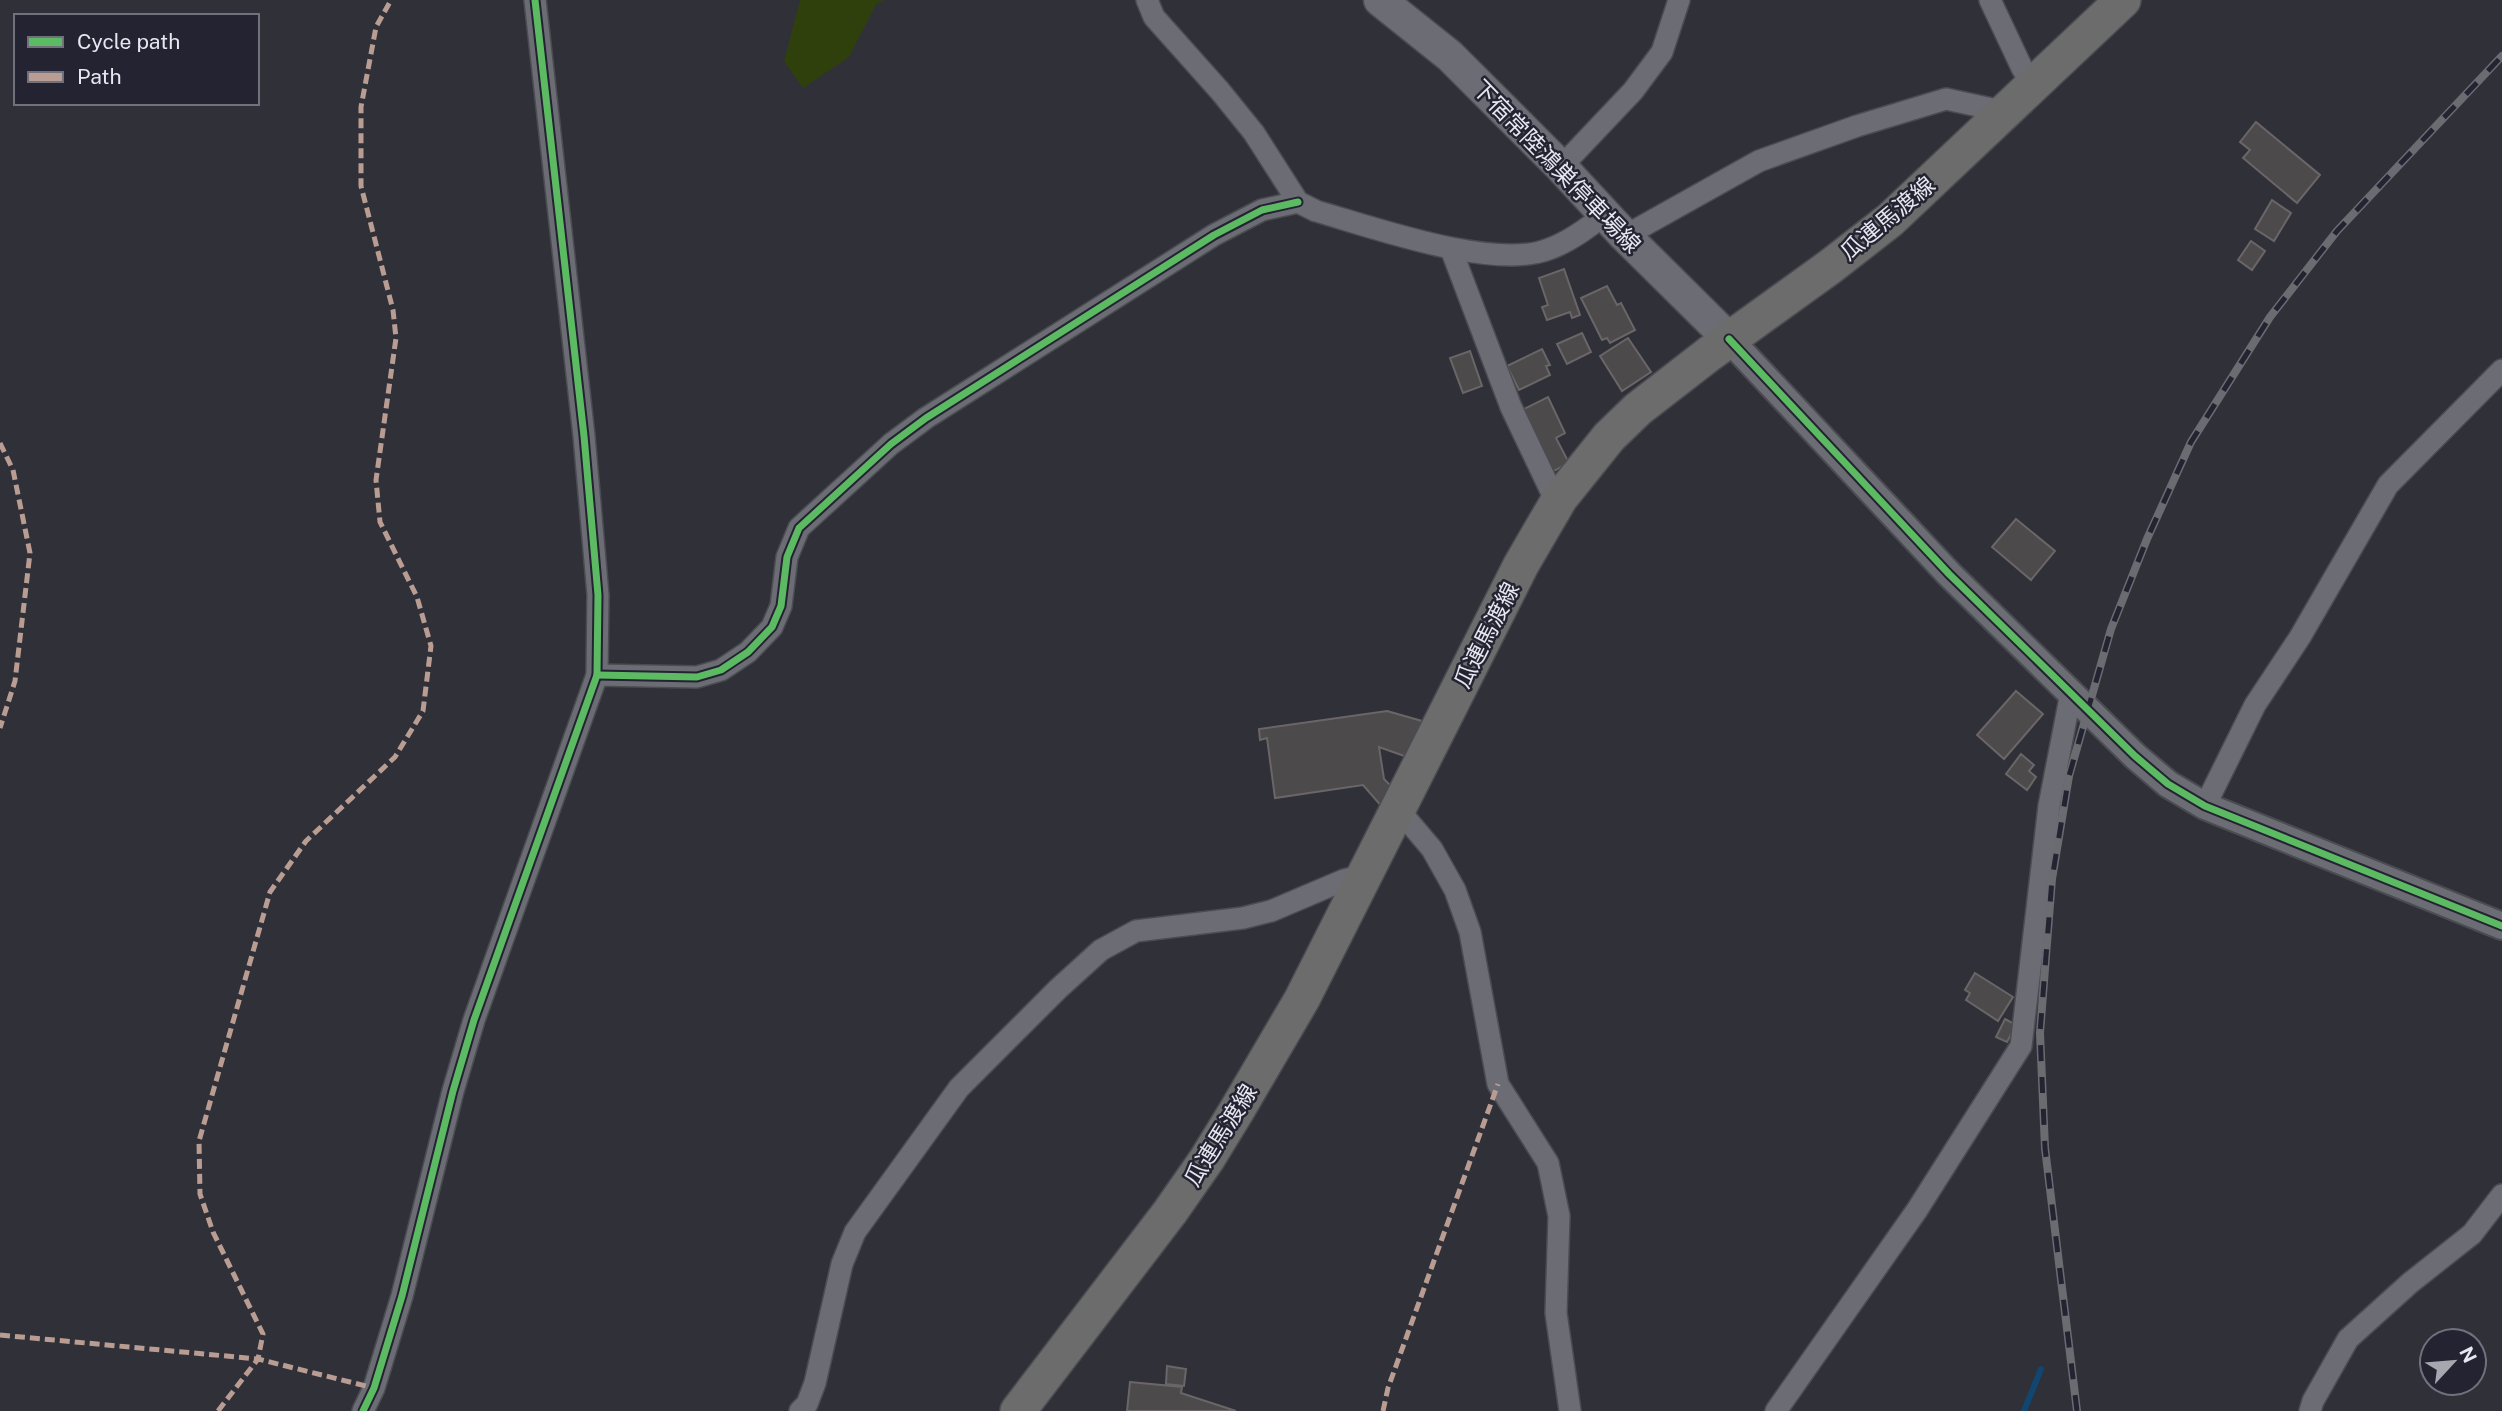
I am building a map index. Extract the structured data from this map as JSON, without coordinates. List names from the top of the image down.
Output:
{
  "streets": {
    "main road": ["下宿常陸鴻巣停車場線", "瓜連馬渡線"]
  },
  "crossings": [
    ["下宿常陸鴻巣停車場線", "瓜連馬渡線"]
  ],
  "legend": ["Cycle path", "Path"],
  "north": "top right"
}
